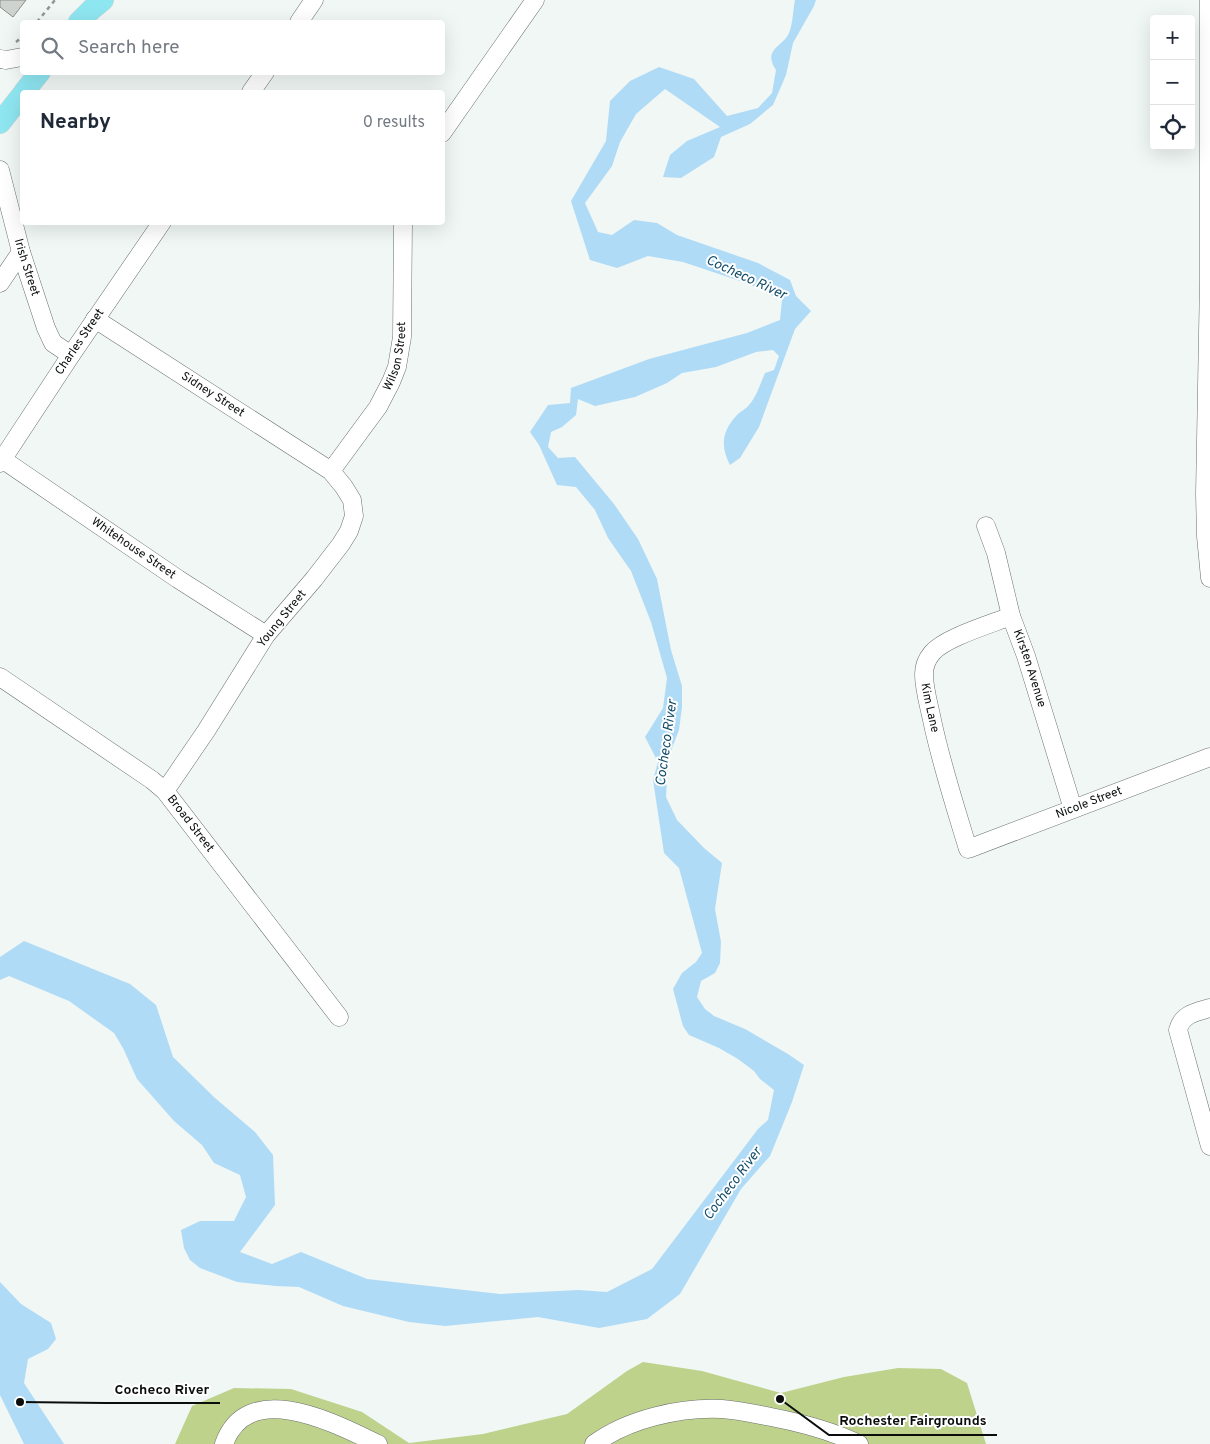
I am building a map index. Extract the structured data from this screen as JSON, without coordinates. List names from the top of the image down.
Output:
{
  "streets": {
    "street": [
      "Irish Street",
      "Charles Street",
      "Wilson Street",
      "Sidney Street",
      "Whitehouse Street",
      "Young Street",
      "Kirsten Avenue",
      "Kim Lane",
      "Nicole Street",
      "Broad Street"
    ]
  },
  "crossings": [
    ["Irish Street", "Charles Street"],
    ["Charles Street", "Sidney Street"],
    ["Charles Street", "Whitehouse Street"],
    ["Wilson Street", "Sidney Street"],
    ["Wilson Street", "Young Street"],
    ["Sidney Street", "Young Street"],
    ["Whitehouse Street", "Young Street"],
    ["Young Street", "Broad Street"],
    ["Kirsten Avenue", "Kim Lane"],
    ["Kirsten Avenue", "Nicole Street"],
    ["Kim Lane", "Nicole Street"]
  ],
  "water": ["Cocheco River"],
  "places": ["Rochester Fairgrounds", "Cocheco River"],
  "page": {
    "map_buttons": ["+", "−"],
    "search": "Search here",
    "heading": ["Nearby", "0 results"]
  }
}
